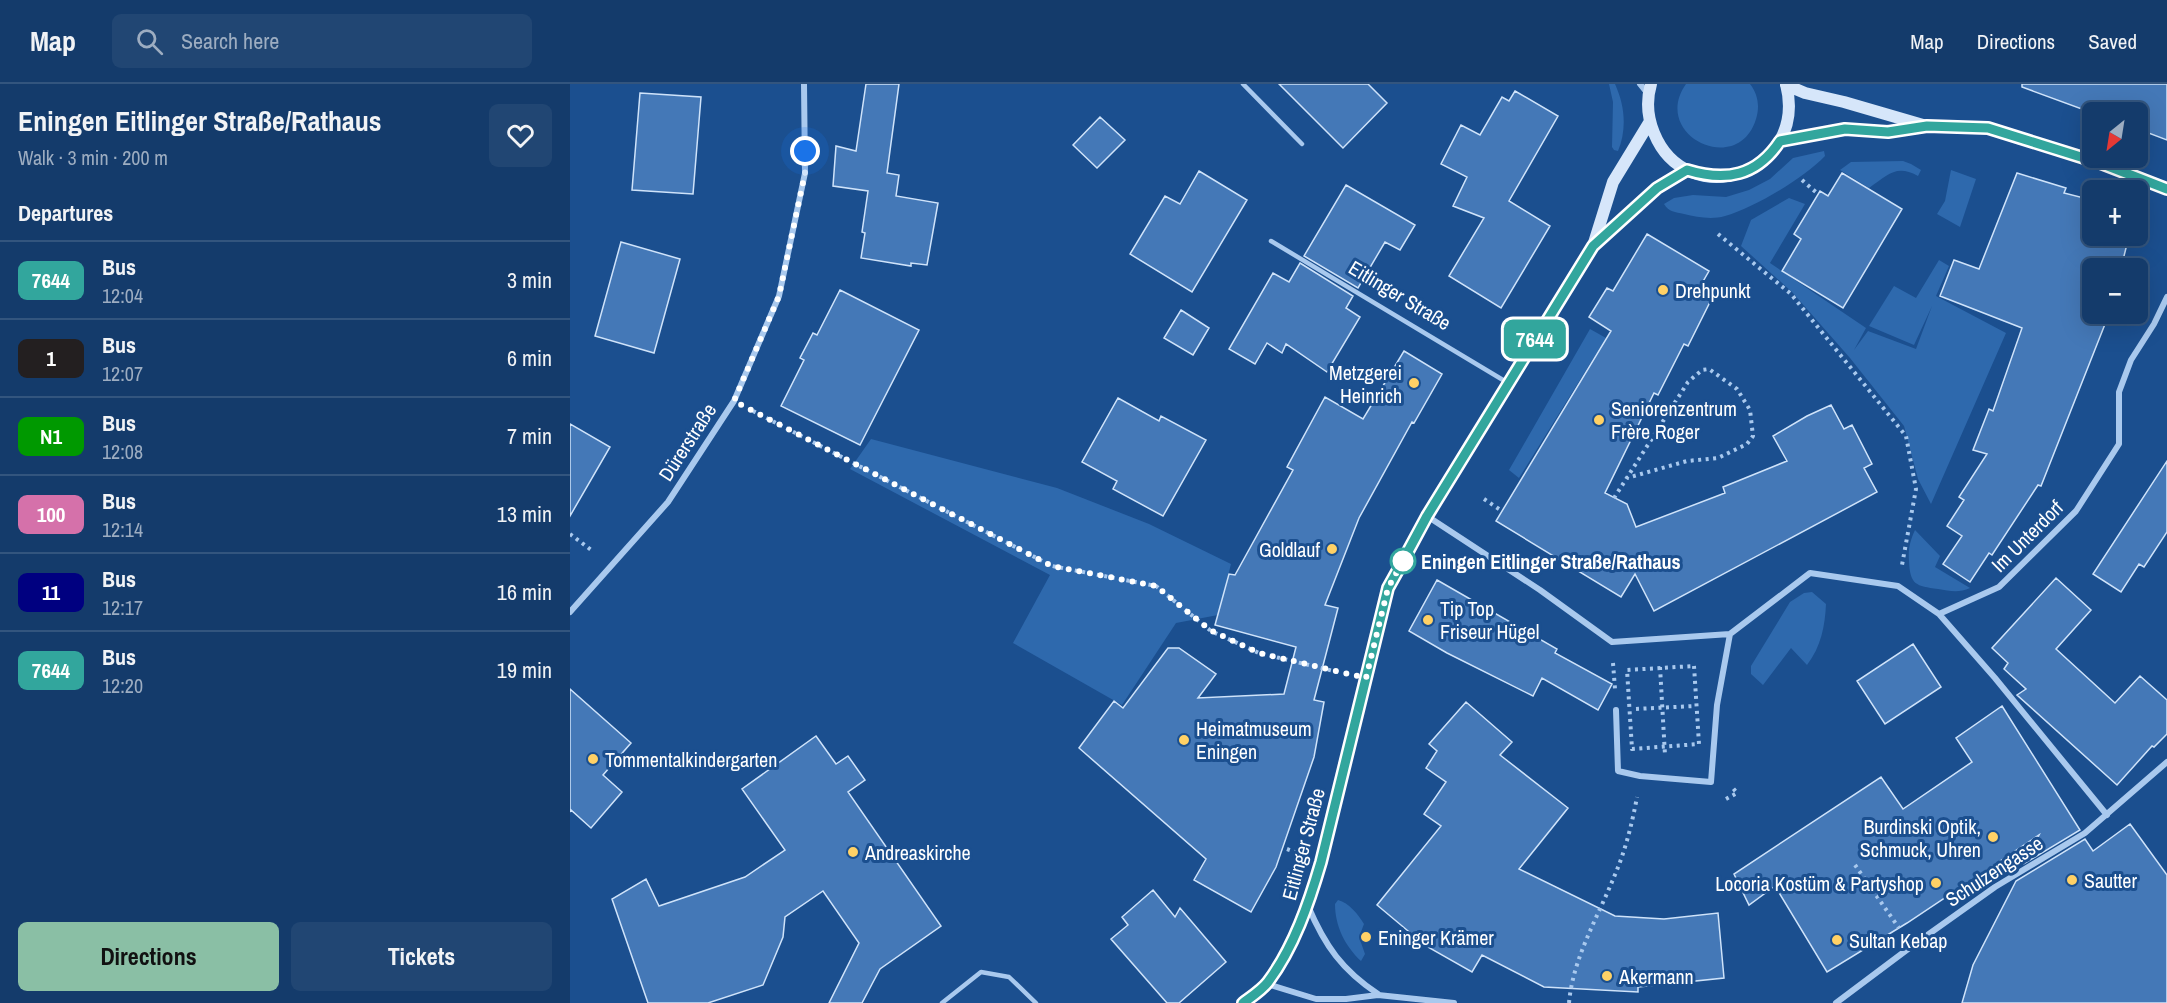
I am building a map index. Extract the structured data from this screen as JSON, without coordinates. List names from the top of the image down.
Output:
{
  "streets": {
    "main road": ["Eitlinger Straße"],
    "street": ["Dürerstraße", "Im Unterdorf", "Schulzengasse"]
  },
  "places": [
    "Drehpunkt",
    "Metzgerei Heinrich",
    "Seniorenzentrum Frère Roger",
    "Goldlauf",
    "Eningen Eitlinger Straße/Rathaus",
    "Tip Top Friseur Hügel",
    "Heimatmuseum Eningen",
    "Tommentalkindergarten",
    "Burdinski Optik, Schmuck, Uhren",
    "Andreaskirche",
    "Sautter",
    "Locoria Kostüm & Partyshop",
    "Eninger Krämer",
    "Sultan Kebap",
    "Akermann"
  ],
  "lines": ["bus line 7644"],
  "north": "bottom left",
  "page": {
    "header": "Map",
    "search": "Search here",
    "nav": ["Map", "Directions", "Saved"],
    "heading": [
      ["Eningen Eitlinger Straße/Rathaus", "Walk · 3 min · 200 m"],
      "Departures"
    ],
    "on_map": "7644",
    "map_buttons": ["+", "−"],
    "list": [
      {
        "mark": "7644",
        "name": "Bus",
        "note": "12:04",
        "value": "3 min"
      },
      {
        "mark": "1",
        "name": "Bus",
        "note": "12:07",
        "value": "6 min"
      },
      {
        "mark": "N1",
        "name": "Bus",
        "note": "12:08",
        "value": "7 min"
      },
      {
        "mark": "100",
        "name": "Bus",
        "note": "12:14",
        "value": "13 min"
      },
      {
        "mark": "11",
        "name": "Bus",
        "note": "12:17",
        "value": "16 min"
      },
      {
        "mark": "7644",
        "name": "Bus",
        "note": "12:20",
        "value": "19 min"
      }
    ],
    "buttons": ["Directions", "Tickets"]
  }
}
